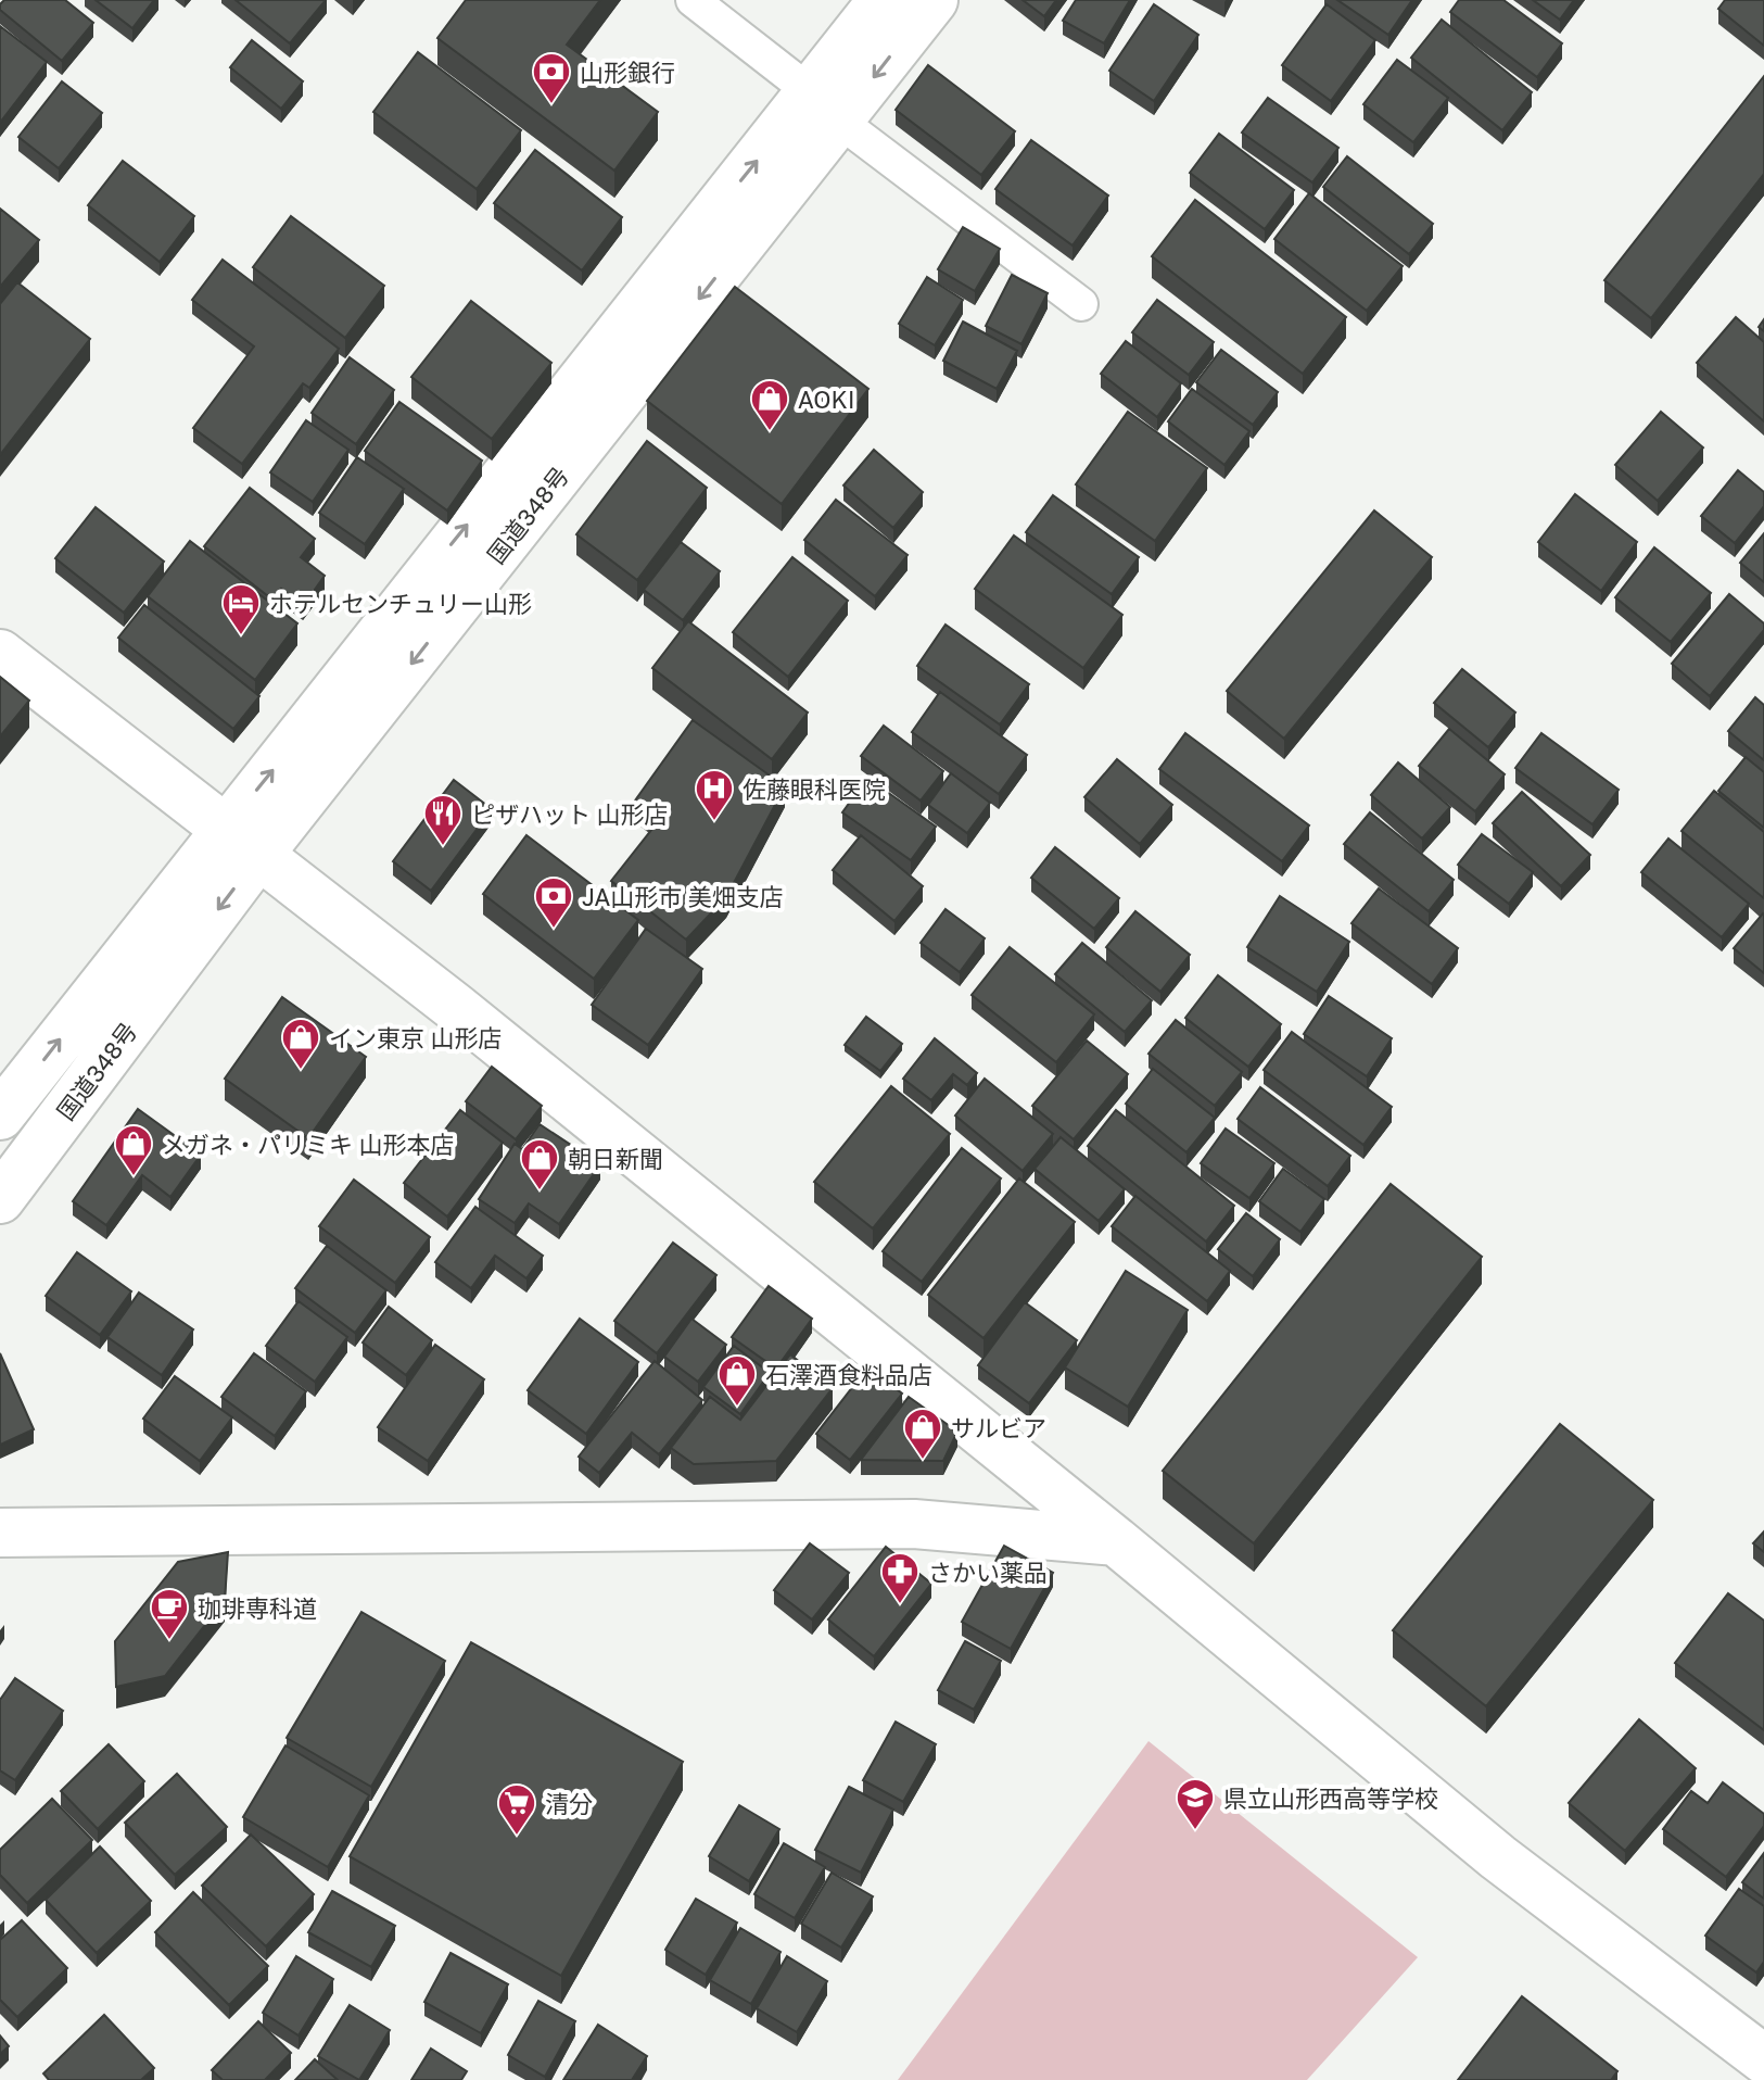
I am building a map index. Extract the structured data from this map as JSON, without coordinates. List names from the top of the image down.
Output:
{
  "streets": {
    "main road": ["国道348号"]
  },
  "places": {
    "bank": ["山形銀行", "JA山形市 美畑支店"],
    "shop": [
      "AOKI",
      "イン東京 山形店",
      "メガネ・パリミキ 山形本店",
      "朝日新聞",
      "石澤酒食料品店",
      "サルビア"
    ],
    "hotel": ["ホテルセンチュリー山形"],
    "hospital": ["佐藤眼科医院"],
    "restaurant": ["ピザハット 山形店"],
    "pharmacy": ["さかい薬品"],
    "cafe": ["珈琲専科道"],
    "school or university": ["県立山形西高等学校"],
    "supermarket": ["清分"]
  }
}
